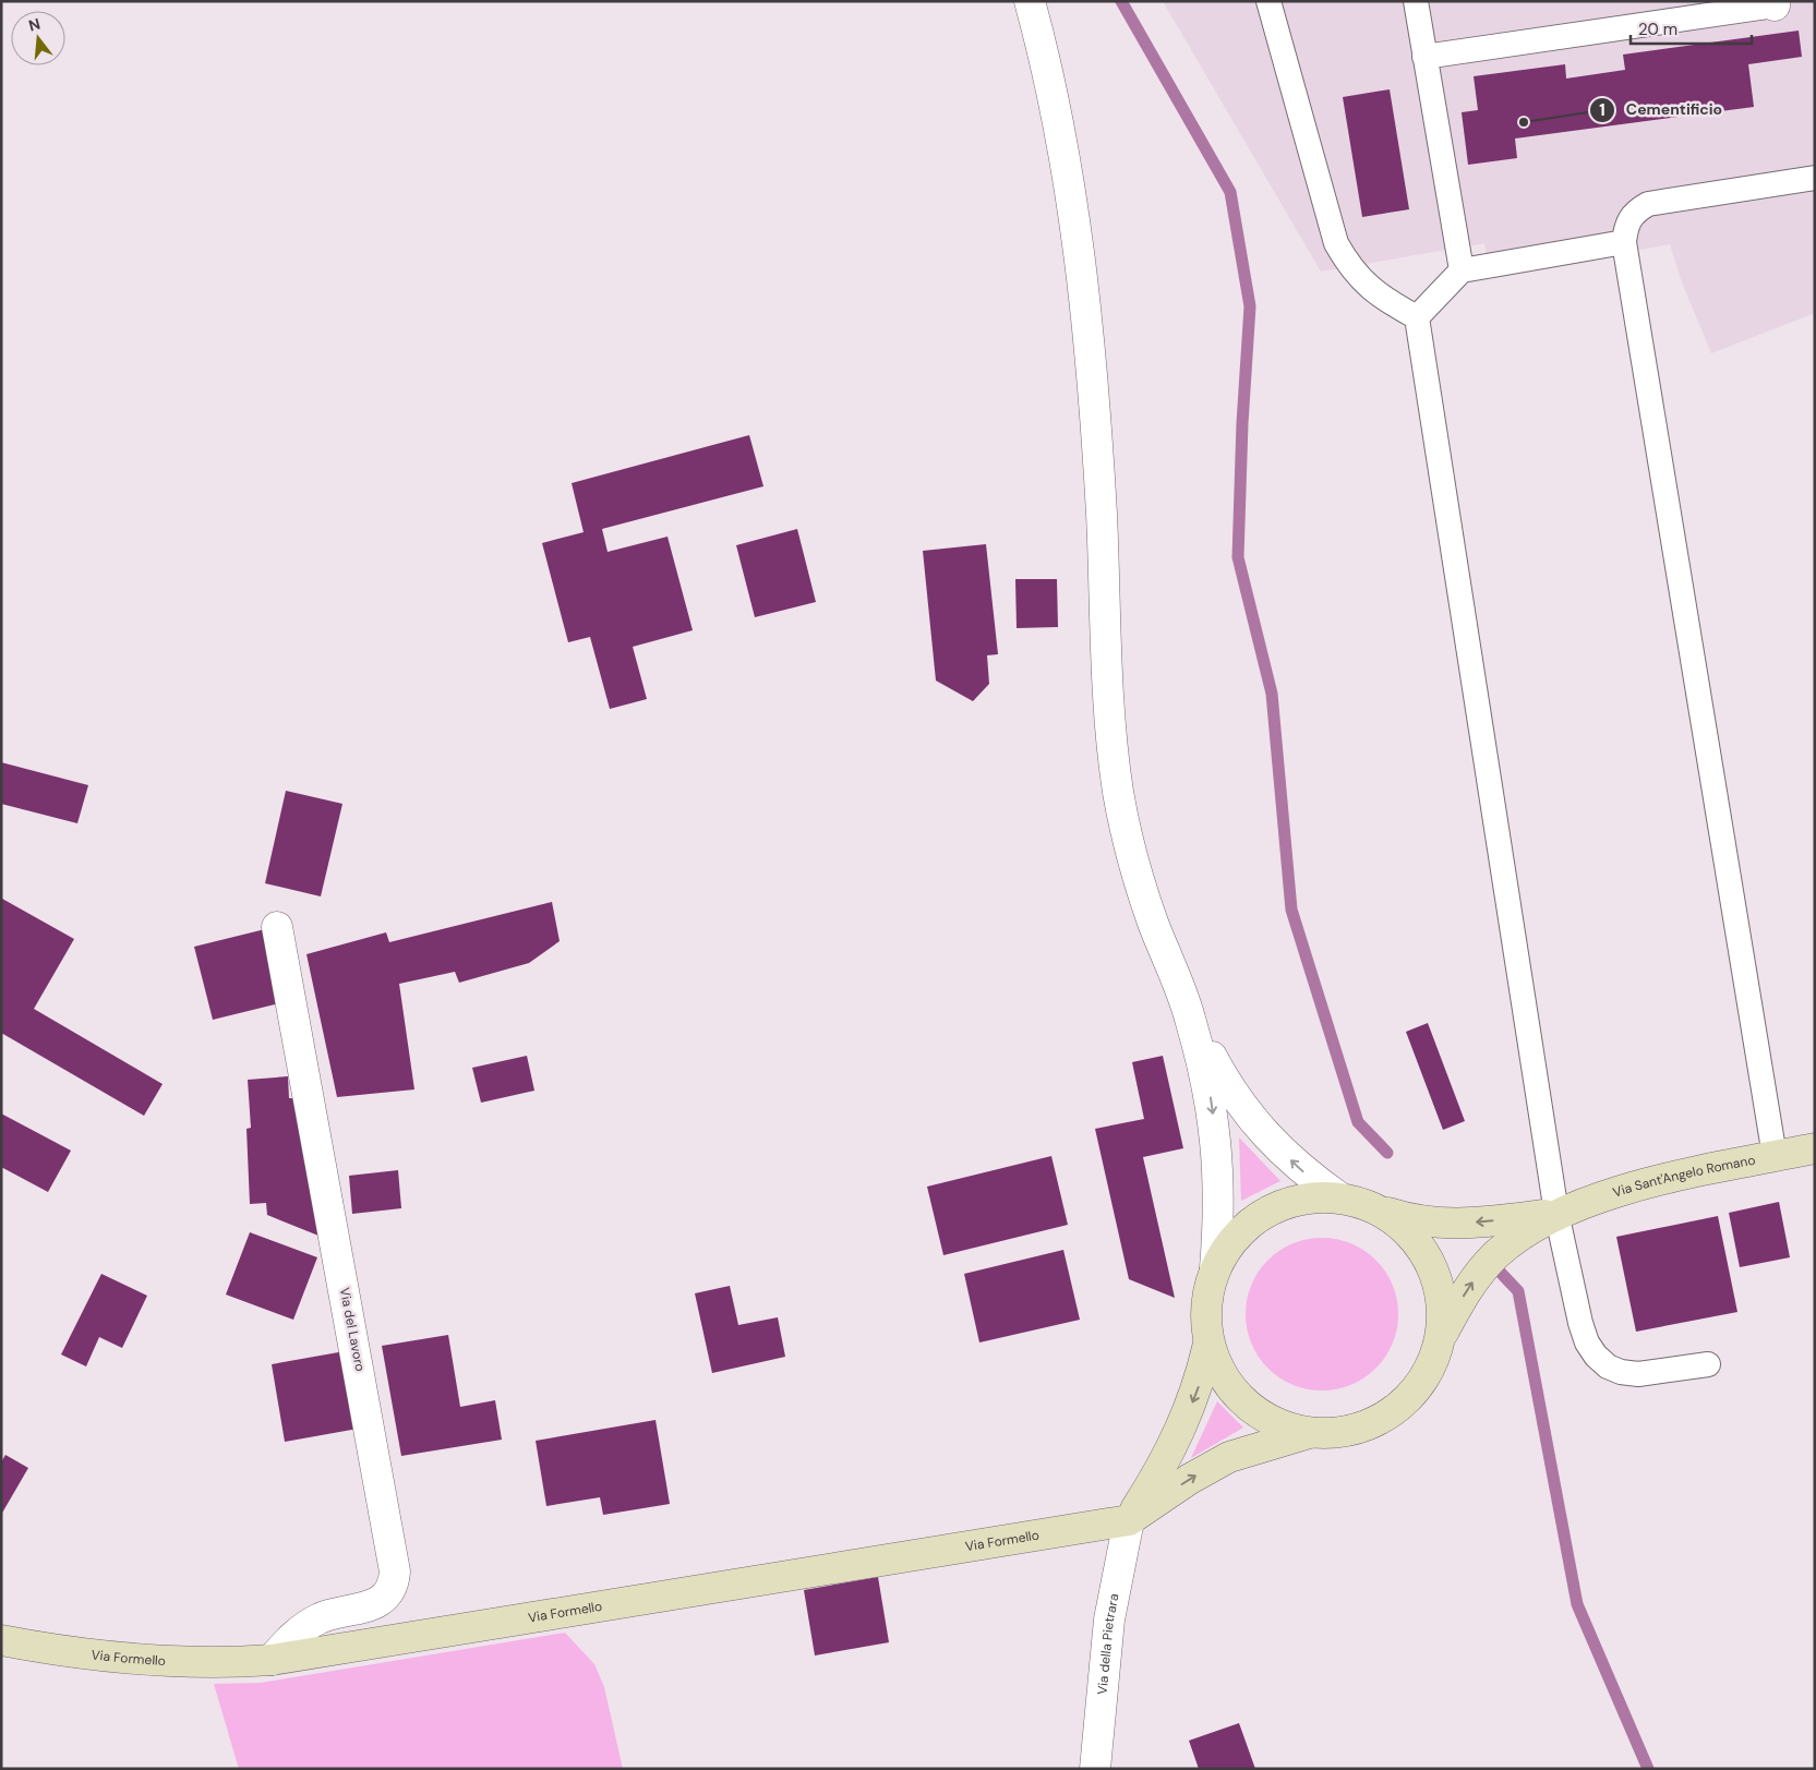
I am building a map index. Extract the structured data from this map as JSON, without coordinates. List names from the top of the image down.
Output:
{
  "streets": {
    "main road": ["Via Sant'Angelo Romano", "Via Formello"],
    "street": ["Via del Lavoro", "Via della Pietrara"]
  },
  "crossings": [
    ["Via del Lavoro", "Via Formello"],
    ["Via Formello", "Via della Pietrara"]
  ],
  "places": ["Cementificio"],
  "scale_bar": "20 m",
  "north": "top"
}
